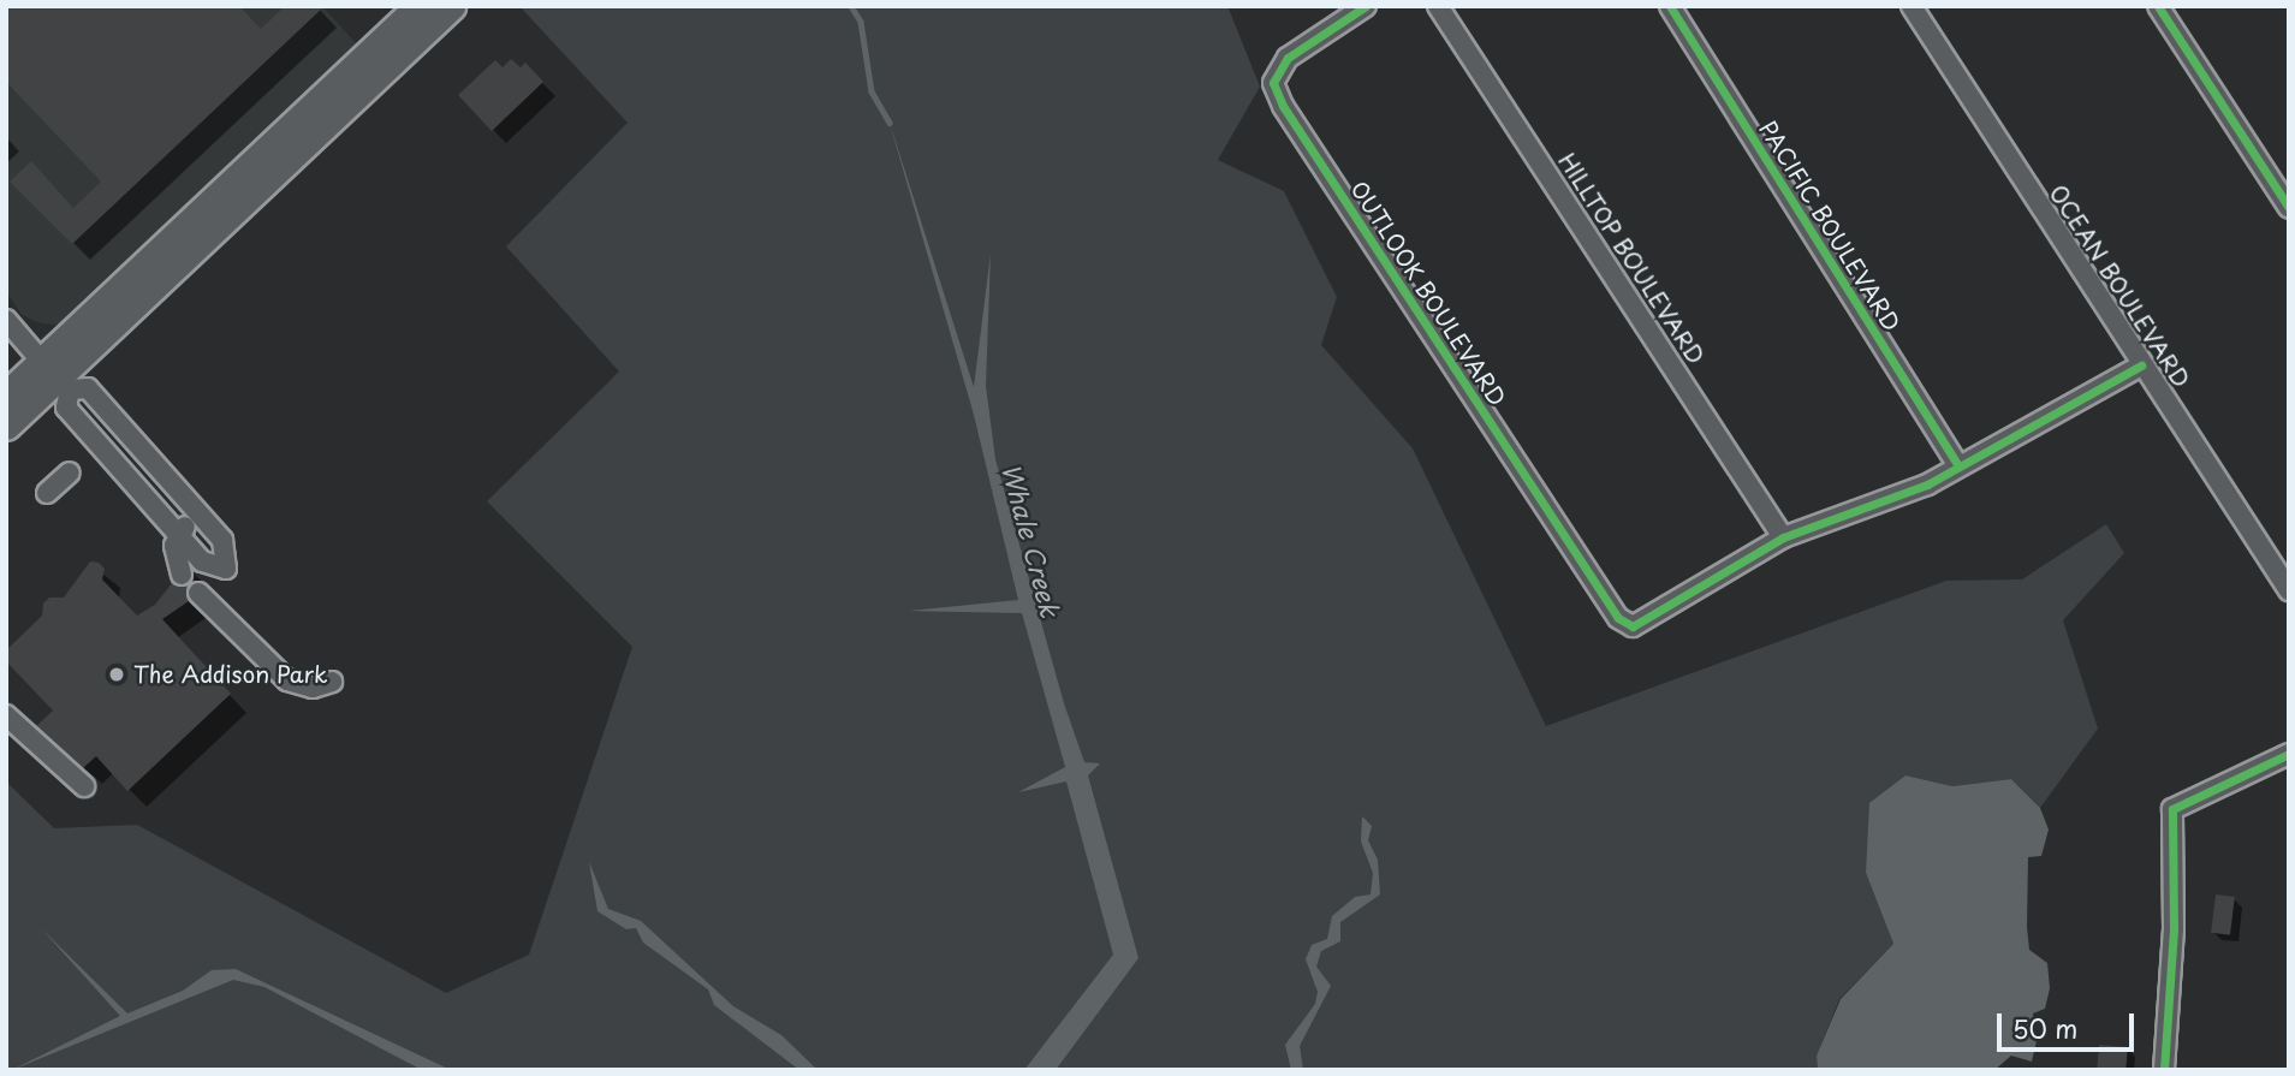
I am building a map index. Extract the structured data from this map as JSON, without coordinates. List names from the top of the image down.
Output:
{
  "streets": {
    "street": [
      "PACIFIC BOULEVARD",
      "HILLTOP BOULEVARD",
      "OCEAN BOULEVARD",
      "OUTLOOK BOULEVARD"
    ]
  },
  "crossings": [
    ["HILLTOP BOULEVARD", "OUTLOOK BOULEVARD"]
  ],
  "water": ["Whale Creek"],
  "places": ["The Addison Park"],
  "scale_bar": "50 m"
}
